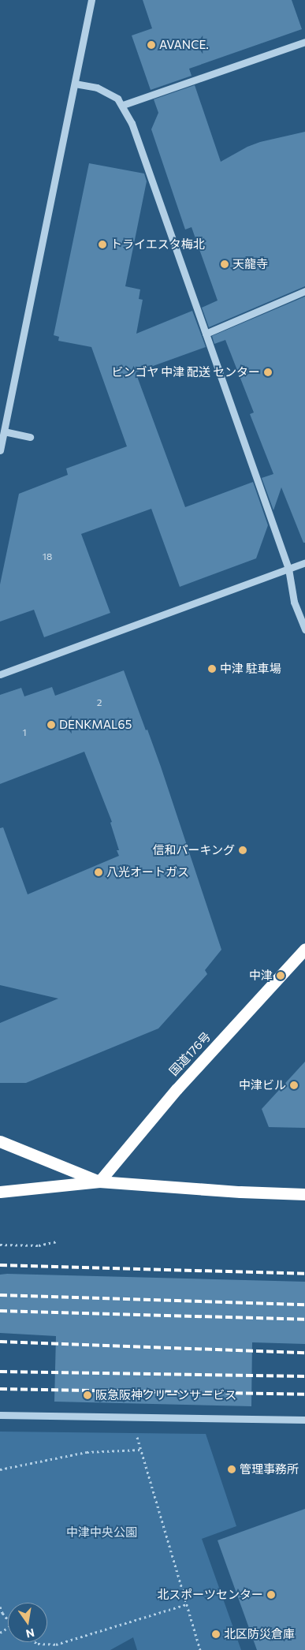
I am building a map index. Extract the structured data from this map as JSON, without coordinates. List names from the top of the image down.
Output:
{
  "streets": {
    "highway": ["国道176号"]
  },
  "parks": ["中津中央公園"],
  "places": [
    "AVANCE.",
    "トライエスタ梅北",
    "天龍寺",
    "ビンゴヤ 中津 配送 センター",
    "中津 駐車場",
    "DENKMAL65",
    "信和パーキング",
    "八光オートガス",
    "中津",
    "中津ビル",
    "阪急阪神クリーンサービス",
    "管理事務所",
    "北スポーツセンター",
    "北区防災倉庫"
  ],
  "house_numbers": ["18", "2", "1"],
  "north": "bottom"
}
